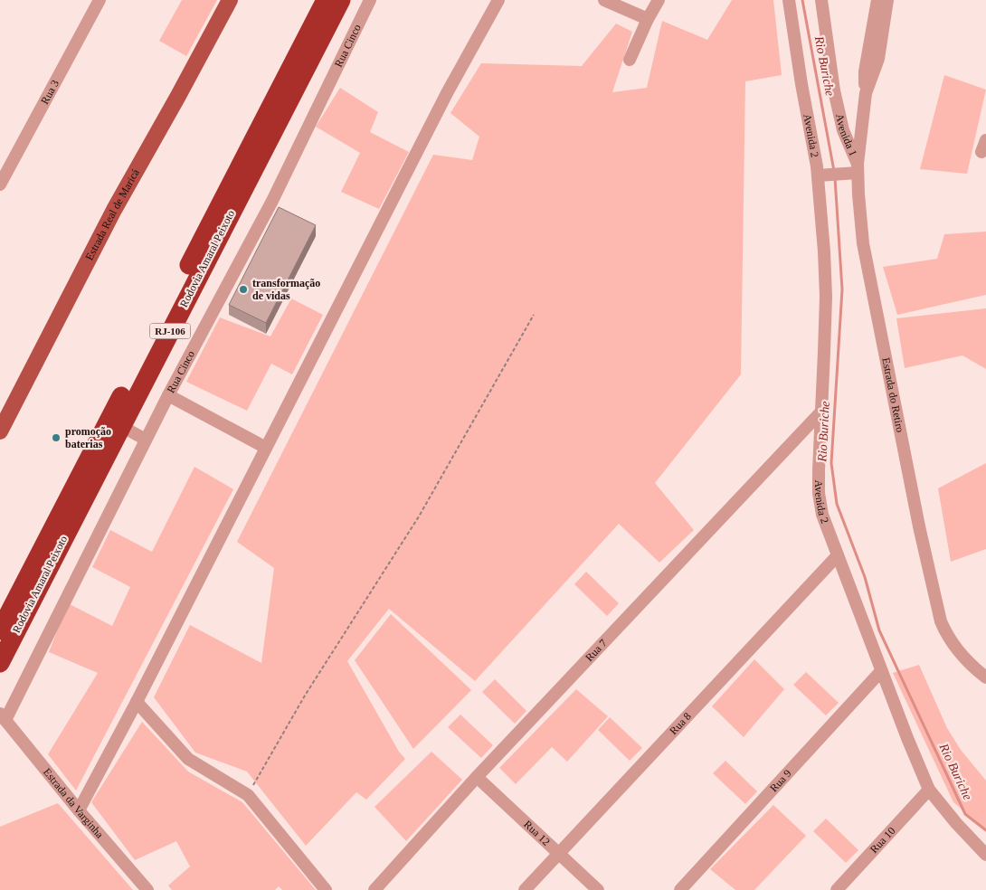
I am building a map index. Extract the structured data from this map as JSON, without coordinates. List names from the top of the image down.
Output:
{
  "streets": {
    "highway": ["Rodovia Amaral Peixoto", "RJ-106"],
    "main road": ["Estrada Real de Maricá"],
    "street": [
      "Rua Cinco",
      "Rua 3",
      "Avenida 2",
      "Avenida 1",
      "Estrada do Retiro",
      "Rua 7",
      "Rua 8",
      "Rua 9",
      "Estrada da Varginha",
      "Rua 12",
      "Rua 10"
    ]
  },
  "crossings": [
    ["Rua Cinco", "Estrada da Varginha"],
    ["Avenida 2", "Rua 7"],
    ["Avenida 2", "Rua 8"],
    ["Avenida 2", "Rua 9"],
    ["Avenida 2", "Rua 10"],
    ["Avenida 1", "Estrada do Retiro"],
    ["Rua 7", "Rua 12"],
    ["Rua 8", "Rua 12"]
  ],
  "water": ["Rio Buriche"],
  "places": ["transformação de vidas", "promoção baterias"]
}
